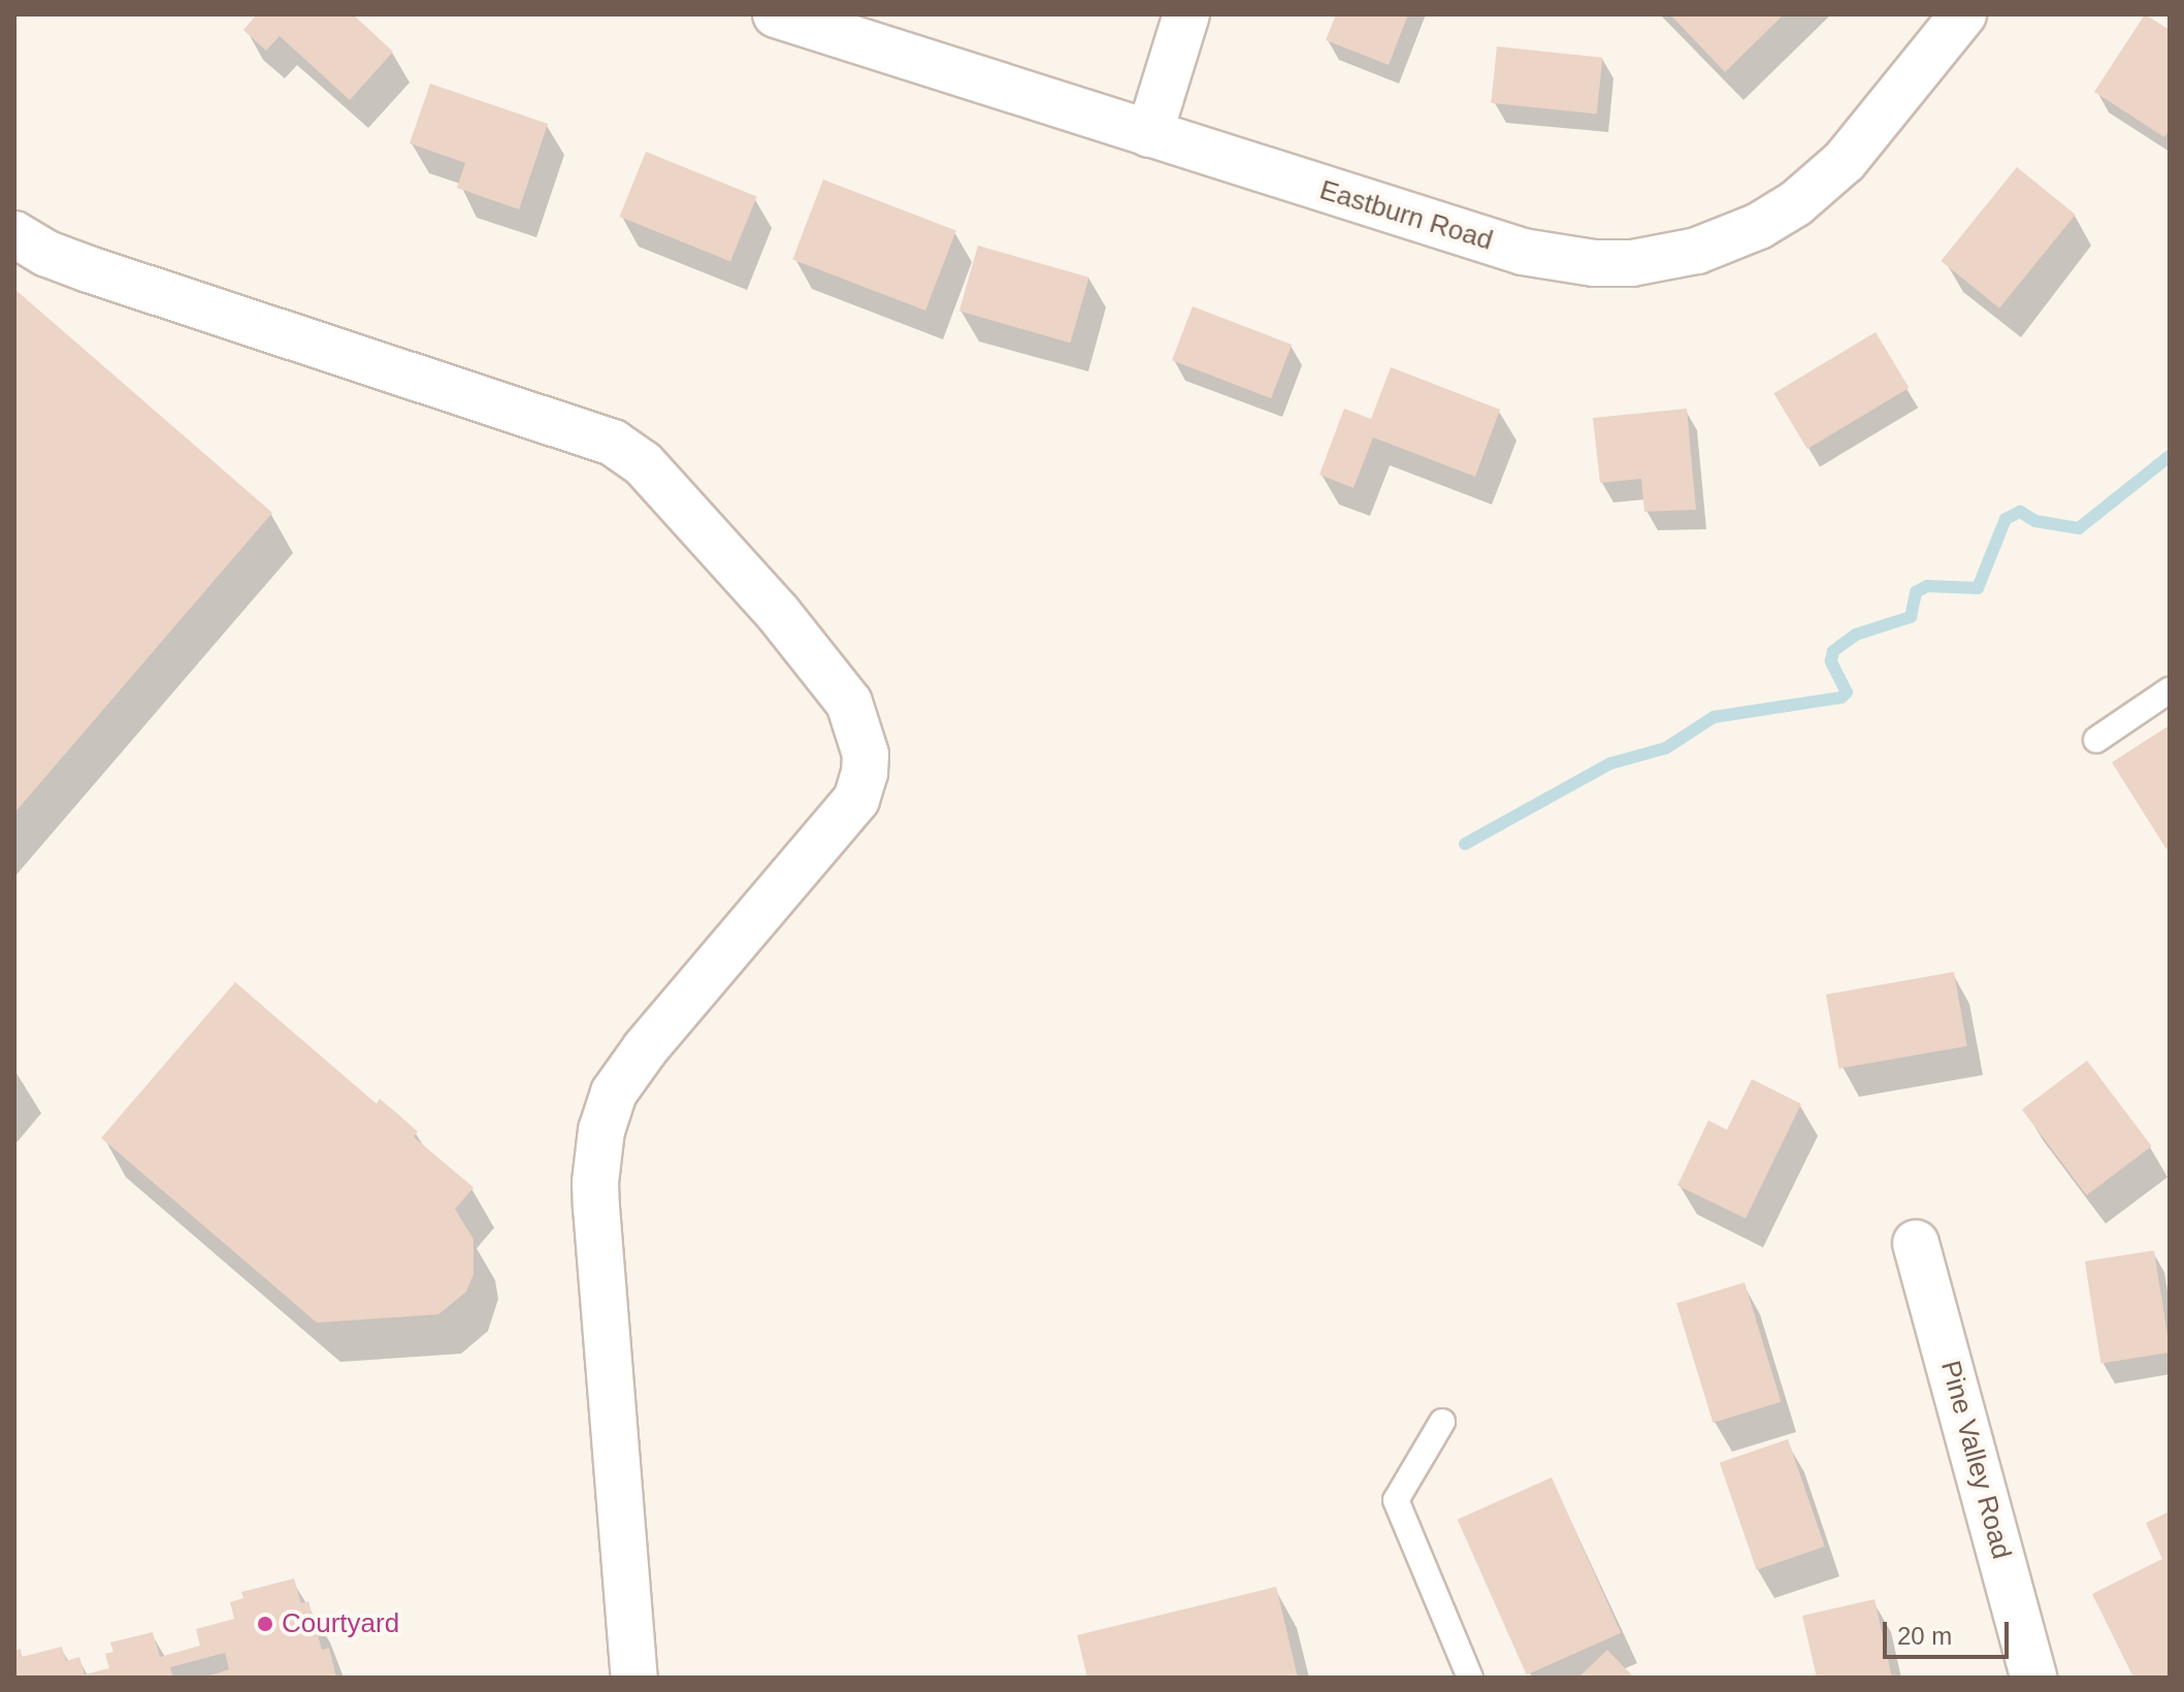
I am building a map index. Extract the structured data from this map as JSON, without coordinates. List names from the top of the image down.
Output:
{
  "streets": {
    "street": ["Eastburn Road", "Pine Valley Road"]
  },
  "places": ["Courtyard"],
  "scale_bar": "20 m"
}
